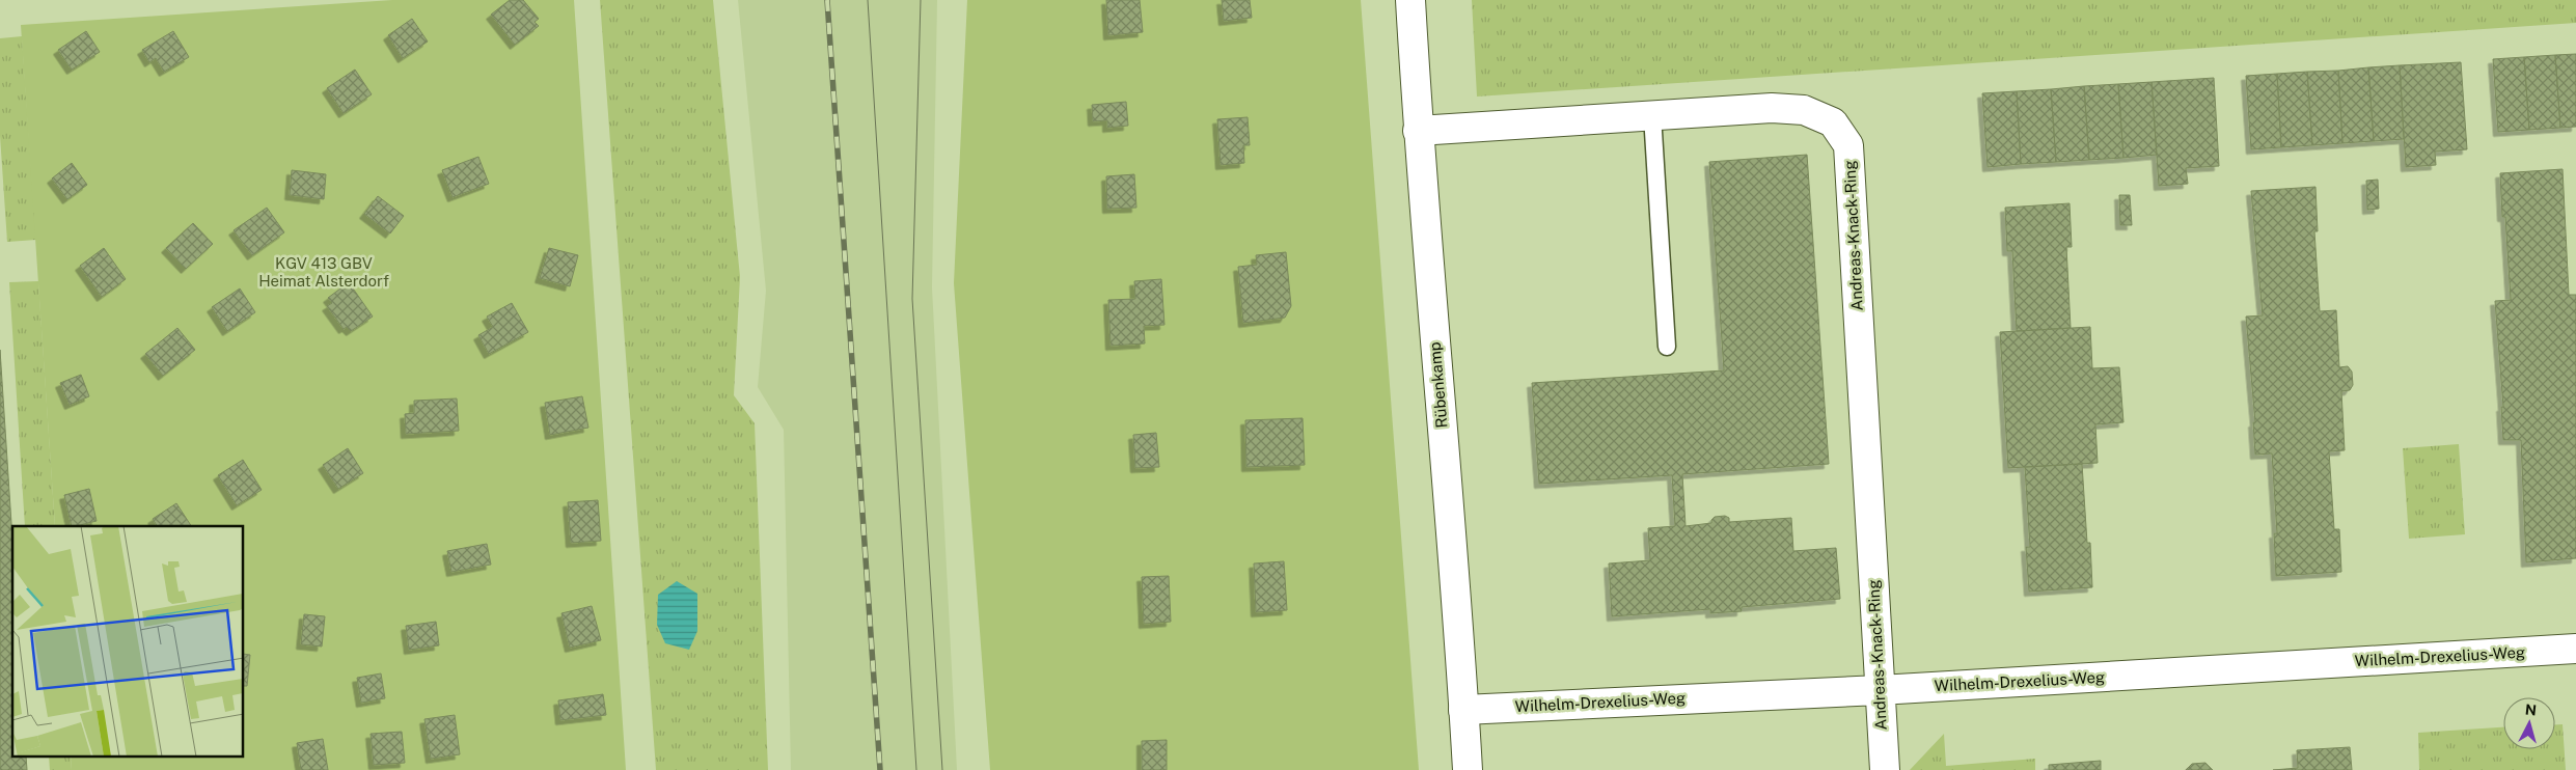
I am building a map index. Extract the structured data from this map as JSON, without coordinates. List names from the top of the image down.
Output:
{
  "streets": {
    "street": ["Andreas-Knack-Ring", "Rübenkamp", "Wilhelm-Drexelius-Weg"]
  },
  "crossings": [
    ["Andreas-Knack-Ring", "Rübenkamp"],
    ["Andreas-Knack-Ring", "Wilhelm-Drexelius-Weg"],
    ["Rübenkamp", "Wilhelm-Drexelius-Weg"]
  ],
  "parks": ["KGV 413 GBV Heimat Alsterdorf"],
  "north": "top"
}
